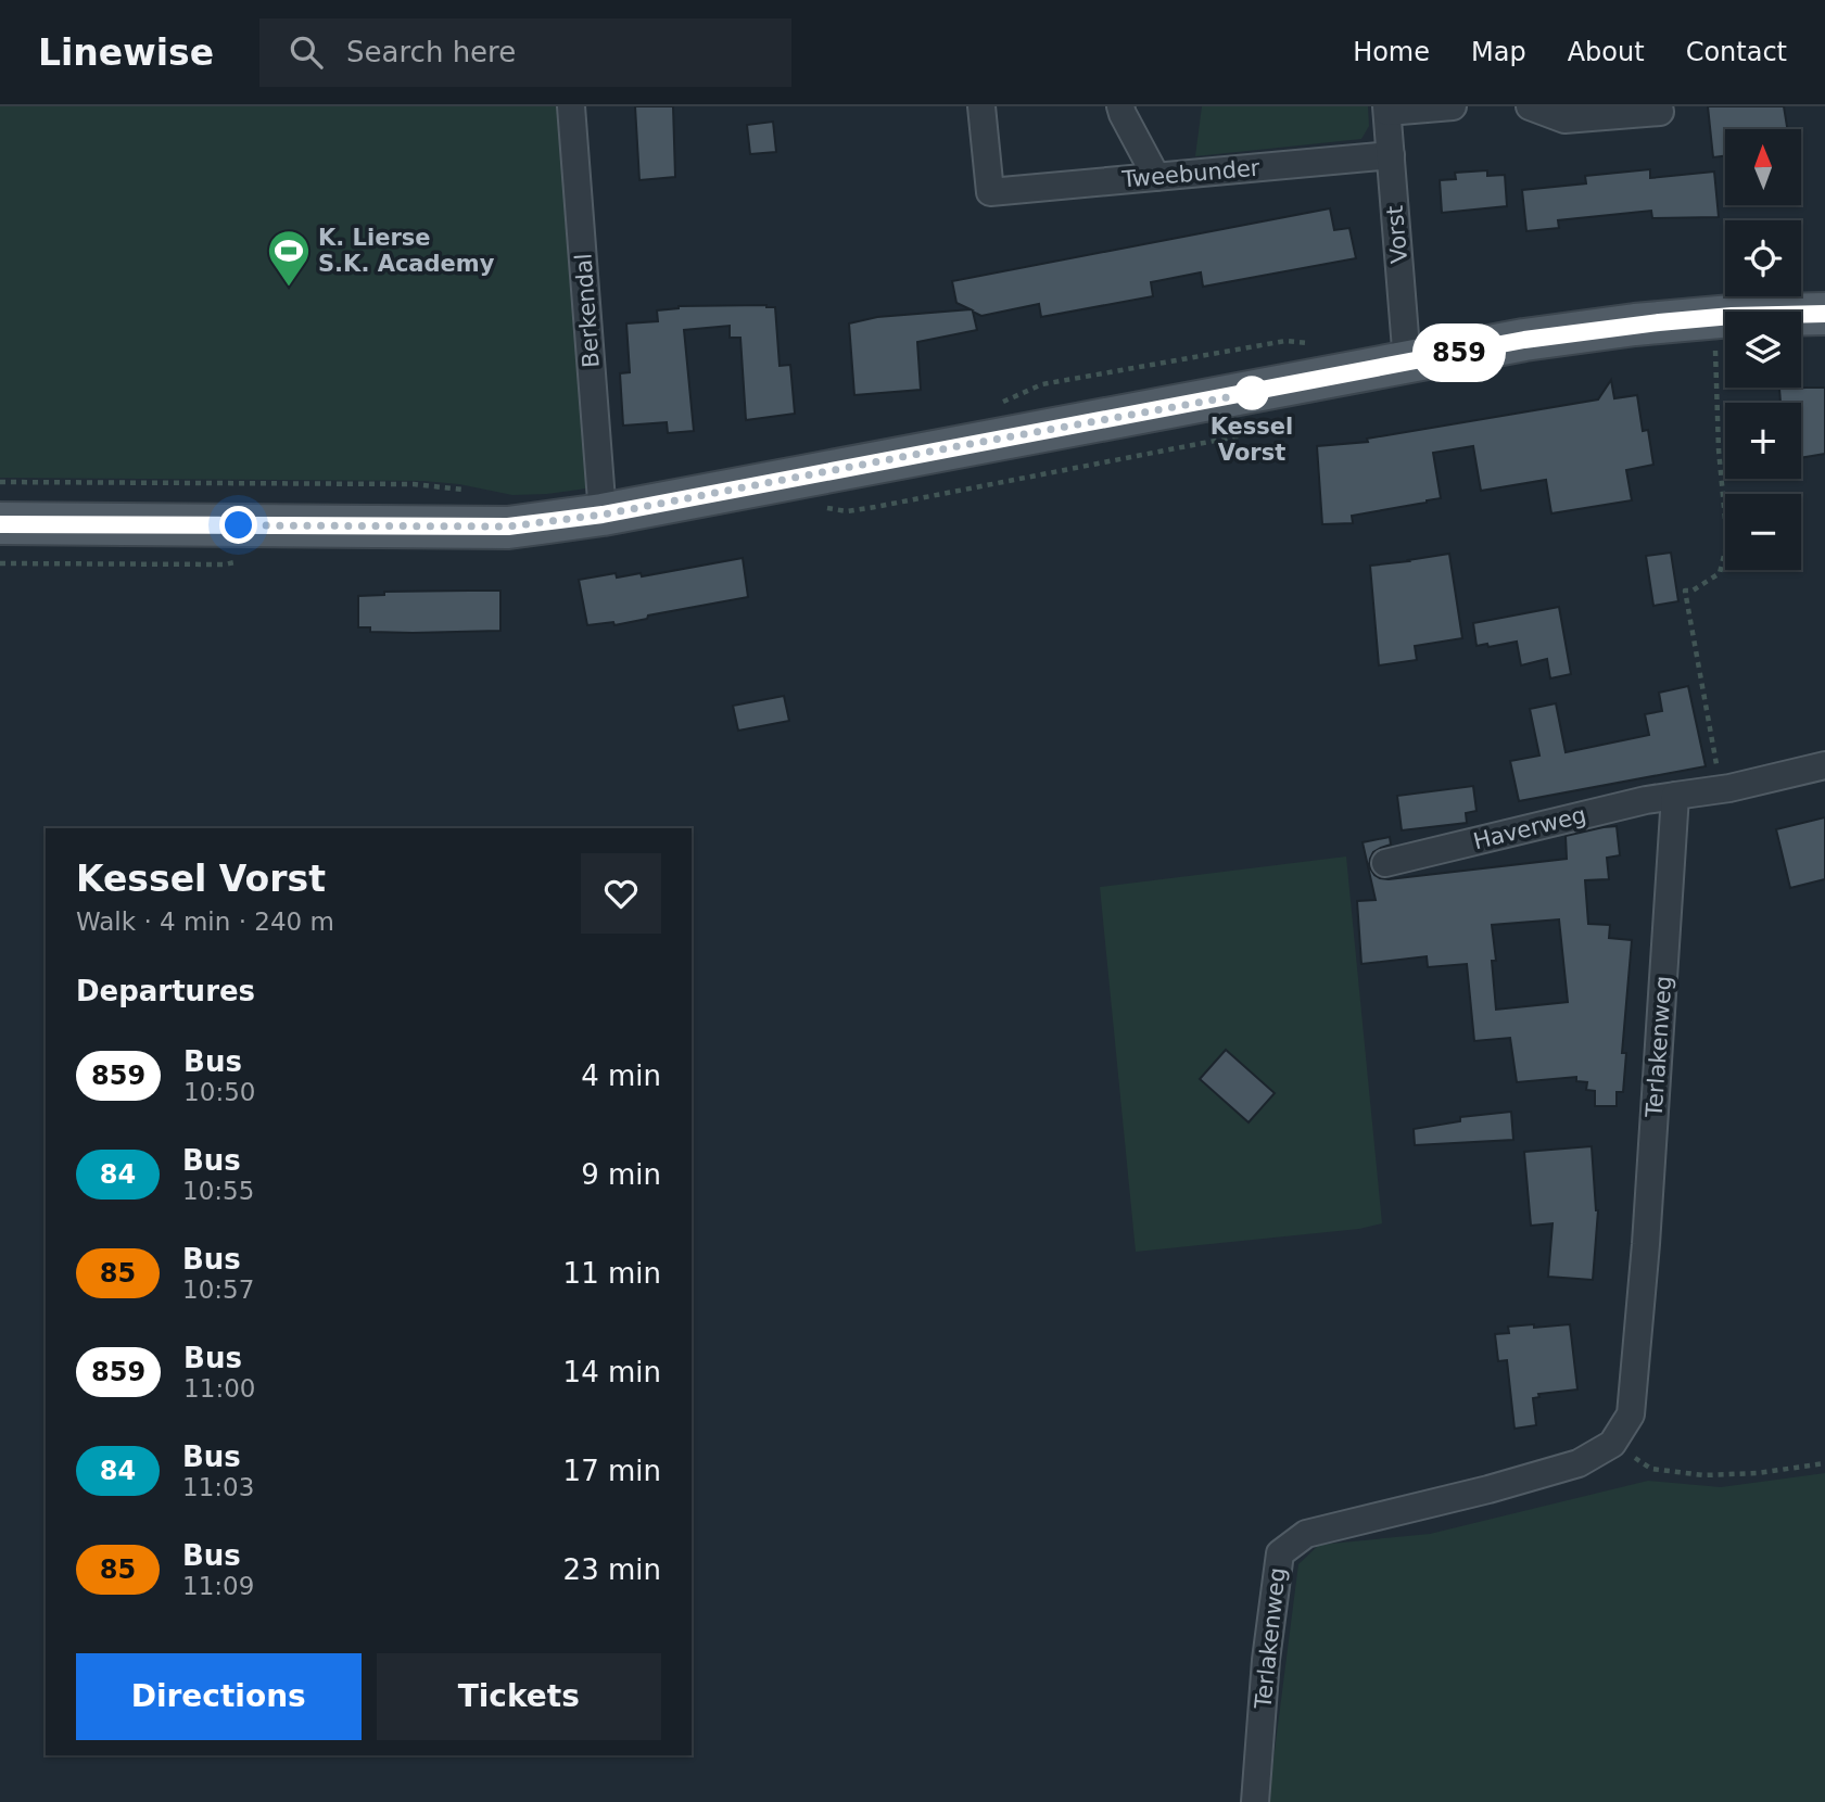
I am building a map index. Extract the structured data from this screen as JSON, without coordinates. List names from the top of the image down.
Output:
{
  "streets": {
    "street": [
      "Tweebunder",
      "Vorst",
      "Berkendal",
      "Haverweg",
      "Terlakenweg"
    ]
  },
  "crossings": [
    ["Tweebunder", "Vorst"],
    ["Haverweg", "Terlakenweg"]
  ],
  "places": {
    "sports": ["K. Lierse S.K. Academy"],
    "other": ["Kessel Vorst"]
  },
  "lines": ["bus line 859"],
  "north": "top",
  "page": {
    "header": "Linewise",
    "search": "Search here",
    "nav": [
      "Home",
      "Map",
      "About",
      "Contact"
    ],
    "on_map": "859",
    "map_buttons": ["+", "−"],
    "heading": [
      ["Kessel Vorst", "Walk · 4 min · 240 m"],
      "Departures"
    ],
    "list": [
      {
        "mark": "859",
        "name": "Bus",
        "note": "10:50",
        "value": "4 min"
      },
      {
        "mark": "84",
        "name": "Bus",
        "note": "10:55",
        "value": "9 min"
      },
      {
        "mark": "85",
        "name": "Bus",
        "note": "10:57",
        "value": "11 min"
      },
      {
        "mark": "859",
        "name": "Bus",
        "note": "11:00",
        "value": "14 min"
      },
      {
        "mark": "84",
        "name": "Bus",
        "note": "11:03",
        "value": "17 min"
      },
      {
        "mark": "85",
        "name": "Bus",
        "note": "11:09",
        "value": "23 min"
      }
    ],
    "buttons": ["Directions", "Tickets"]
  }
}
